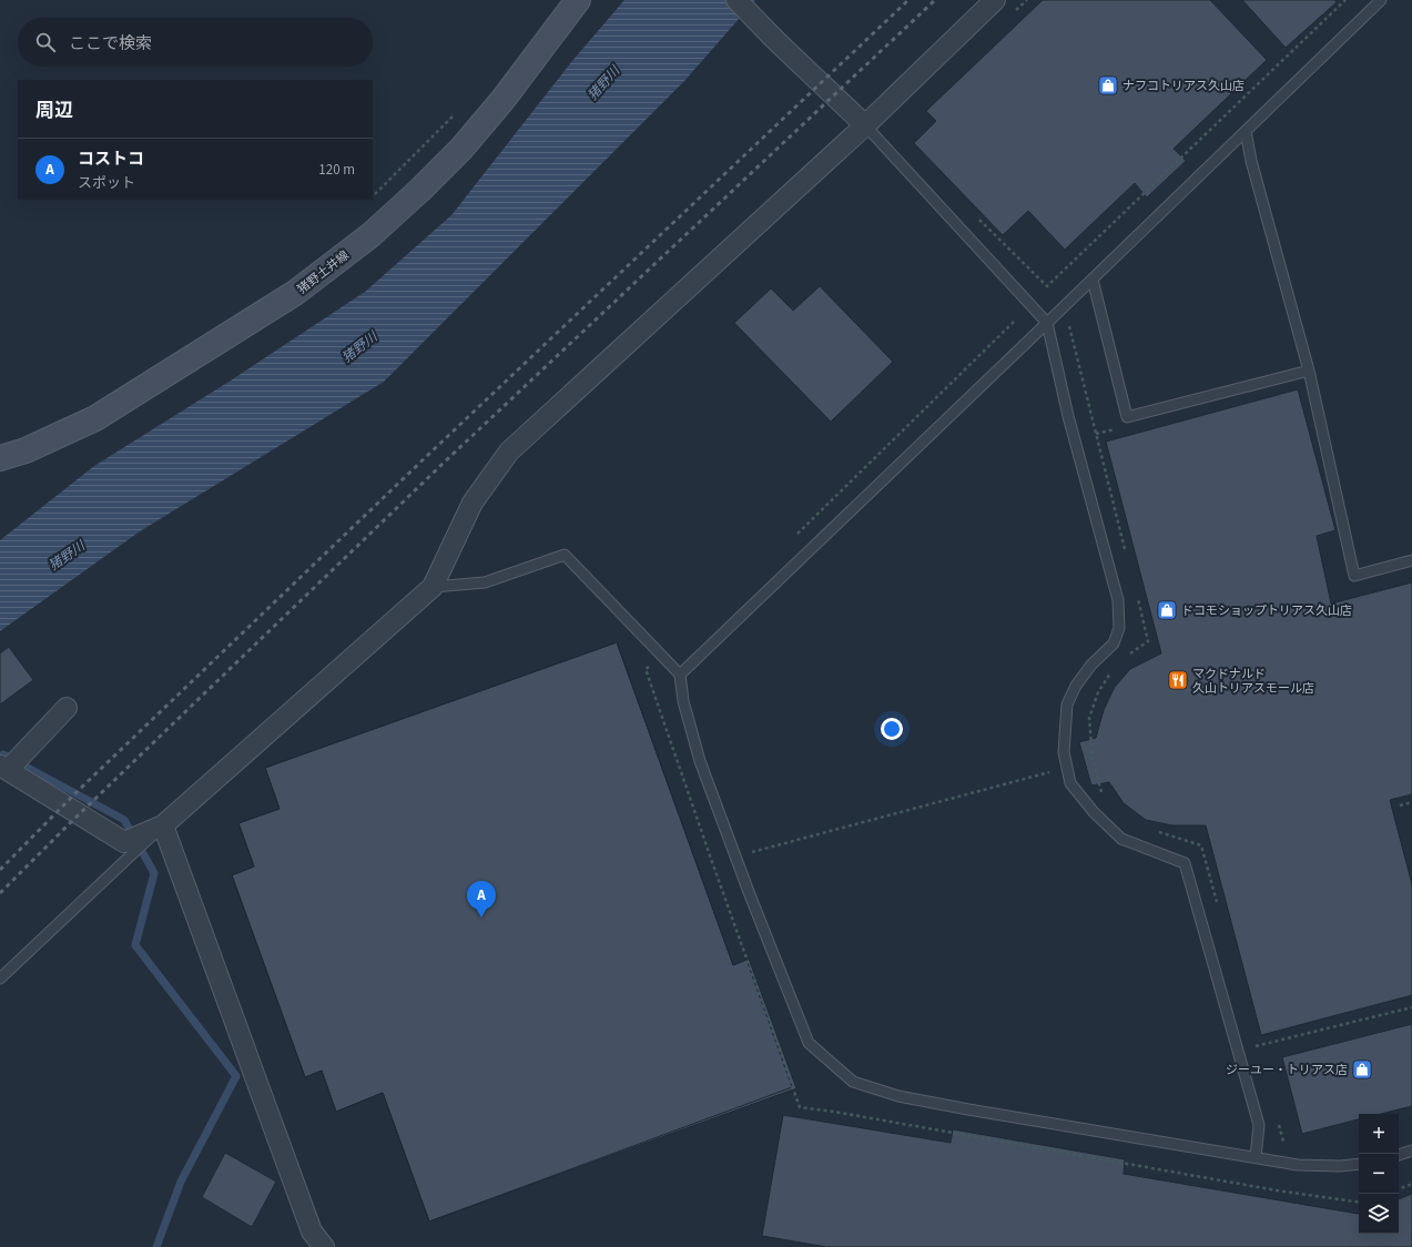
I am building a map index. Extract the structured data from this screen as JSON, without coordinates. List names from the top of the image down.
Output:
{
  "streets": {
    "main road": ["猪野土井線"]
  },
  "water": ["猪野川"],
  "places": {
    "shop": ["ナフコトリアス久山店", "ドコモショップトリアス久山店", "ジーユー・トリアス店"],
    "restaurant": ["マクドナルド 久山トリアスモール店"]
  },
  "page": {
    "search": "ここで検索",
    "heading": "周辺",
    "list": [
      {
        "mark": "A",
        "name": "コストコ",
        "note": "スポット",
        "value": "120 m"
      }
    ],
    "pins": "A",
    "map_buttons": ["+", "−"]
  }
}
